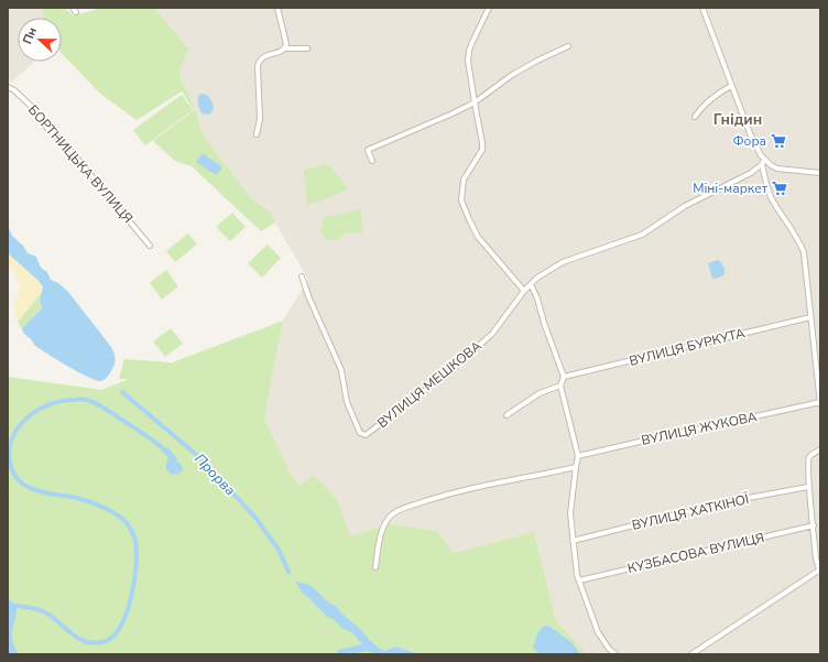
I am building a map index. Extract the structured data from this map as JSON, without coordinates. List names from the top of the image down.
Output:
{
  "streets": {
    "street": [
      "БОРТНИЦЬКА ВУЛИЦЯ",
      "ВУЛИЦЯ БУРКУТА",
      "ВУЛИЦЯ МЕШКОВА",
      "ВУЛИЦЯ ЖУКОВА",
      "ВУЛИЦЯ ХАТКІНОЇ",
      "КУЗБАСОВА ВУЛИЦЯ"
    ]
  },
  "districts": ["Гнідин"],
  "water": ["Прорва"],
  "places": {
    "supermarket": ["Фора", "Міні-маркет"]
  },
  "north": "left"
}
